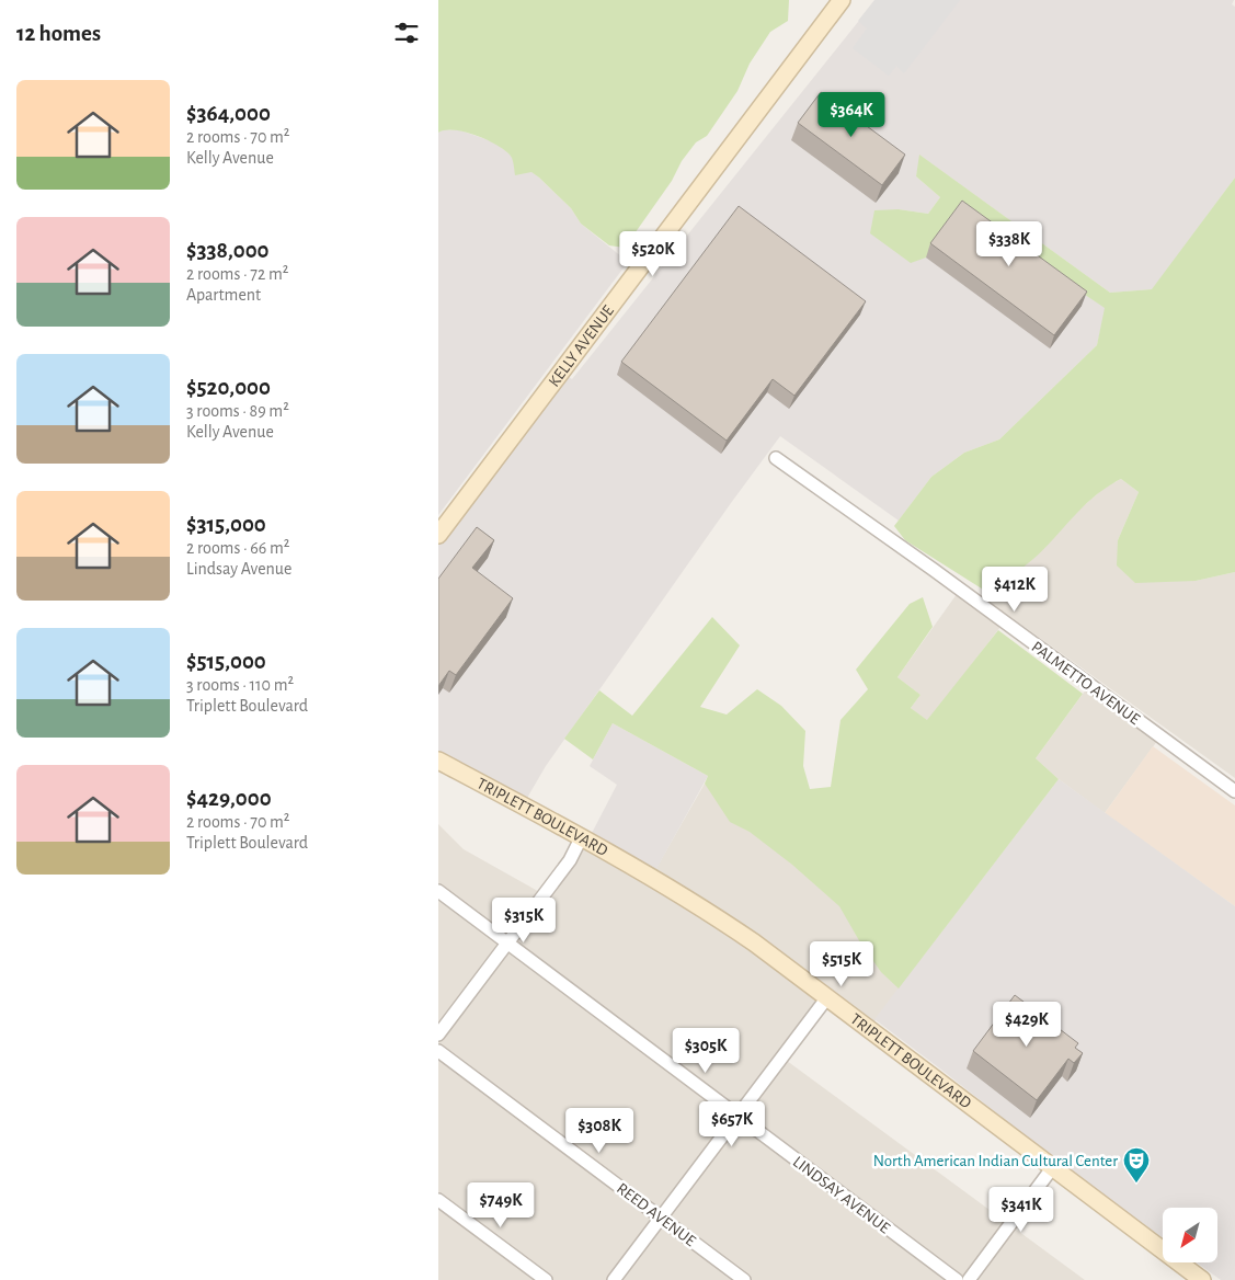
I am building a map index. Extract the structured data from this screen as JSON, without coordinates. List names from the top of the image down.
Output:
{
  "streets": {
    "main road": ["KELLY AVENUE", "TRIPLETT BOULEVARD"],
    "street": ["PALMETTO AVENUE", "LINDSAY AVENUE", "REED AVENUE"]
  },
  "places": {
    "theatre": ["North American Indian Cultural Center"]
  },
  "north": "bottom left",
  "page": {
    "heading": "12 homes",
    "list": [
      {
        "name": "$364,000",
        "note": "2 rooms · 70 m² · Kelly Avenue"
      },
      {
        "name": "$338,000",
        "note": "2 rooms · 72 m² · Apartment"
      },
      {
        "name": "$520,000",
        "note": "3 rooms · 89 m² · Kelly Avenue"
      },
      {
        "name": "$315,000",
        "note": "2 rooms · 66 m² · Lindsay Avenue"
      },
      {
        "name": "$515,000",
        "note": "3 rooms · 110 m² · Triplett Boulevard"
      },
      {
        "name": "$429,000",
        "note": "2 rooms · 70 m² · Triplett Boulevard"
      }
    ],
    "price": [
      "$364K",
      "$338K",
      "$520K",
      "$412K",
      "$315K",
      "$515K",
      "$429K",
      "$305K",
      "$657K",
      "$308K",
      "$749K",
      "$341K"
    ]
  }
}
